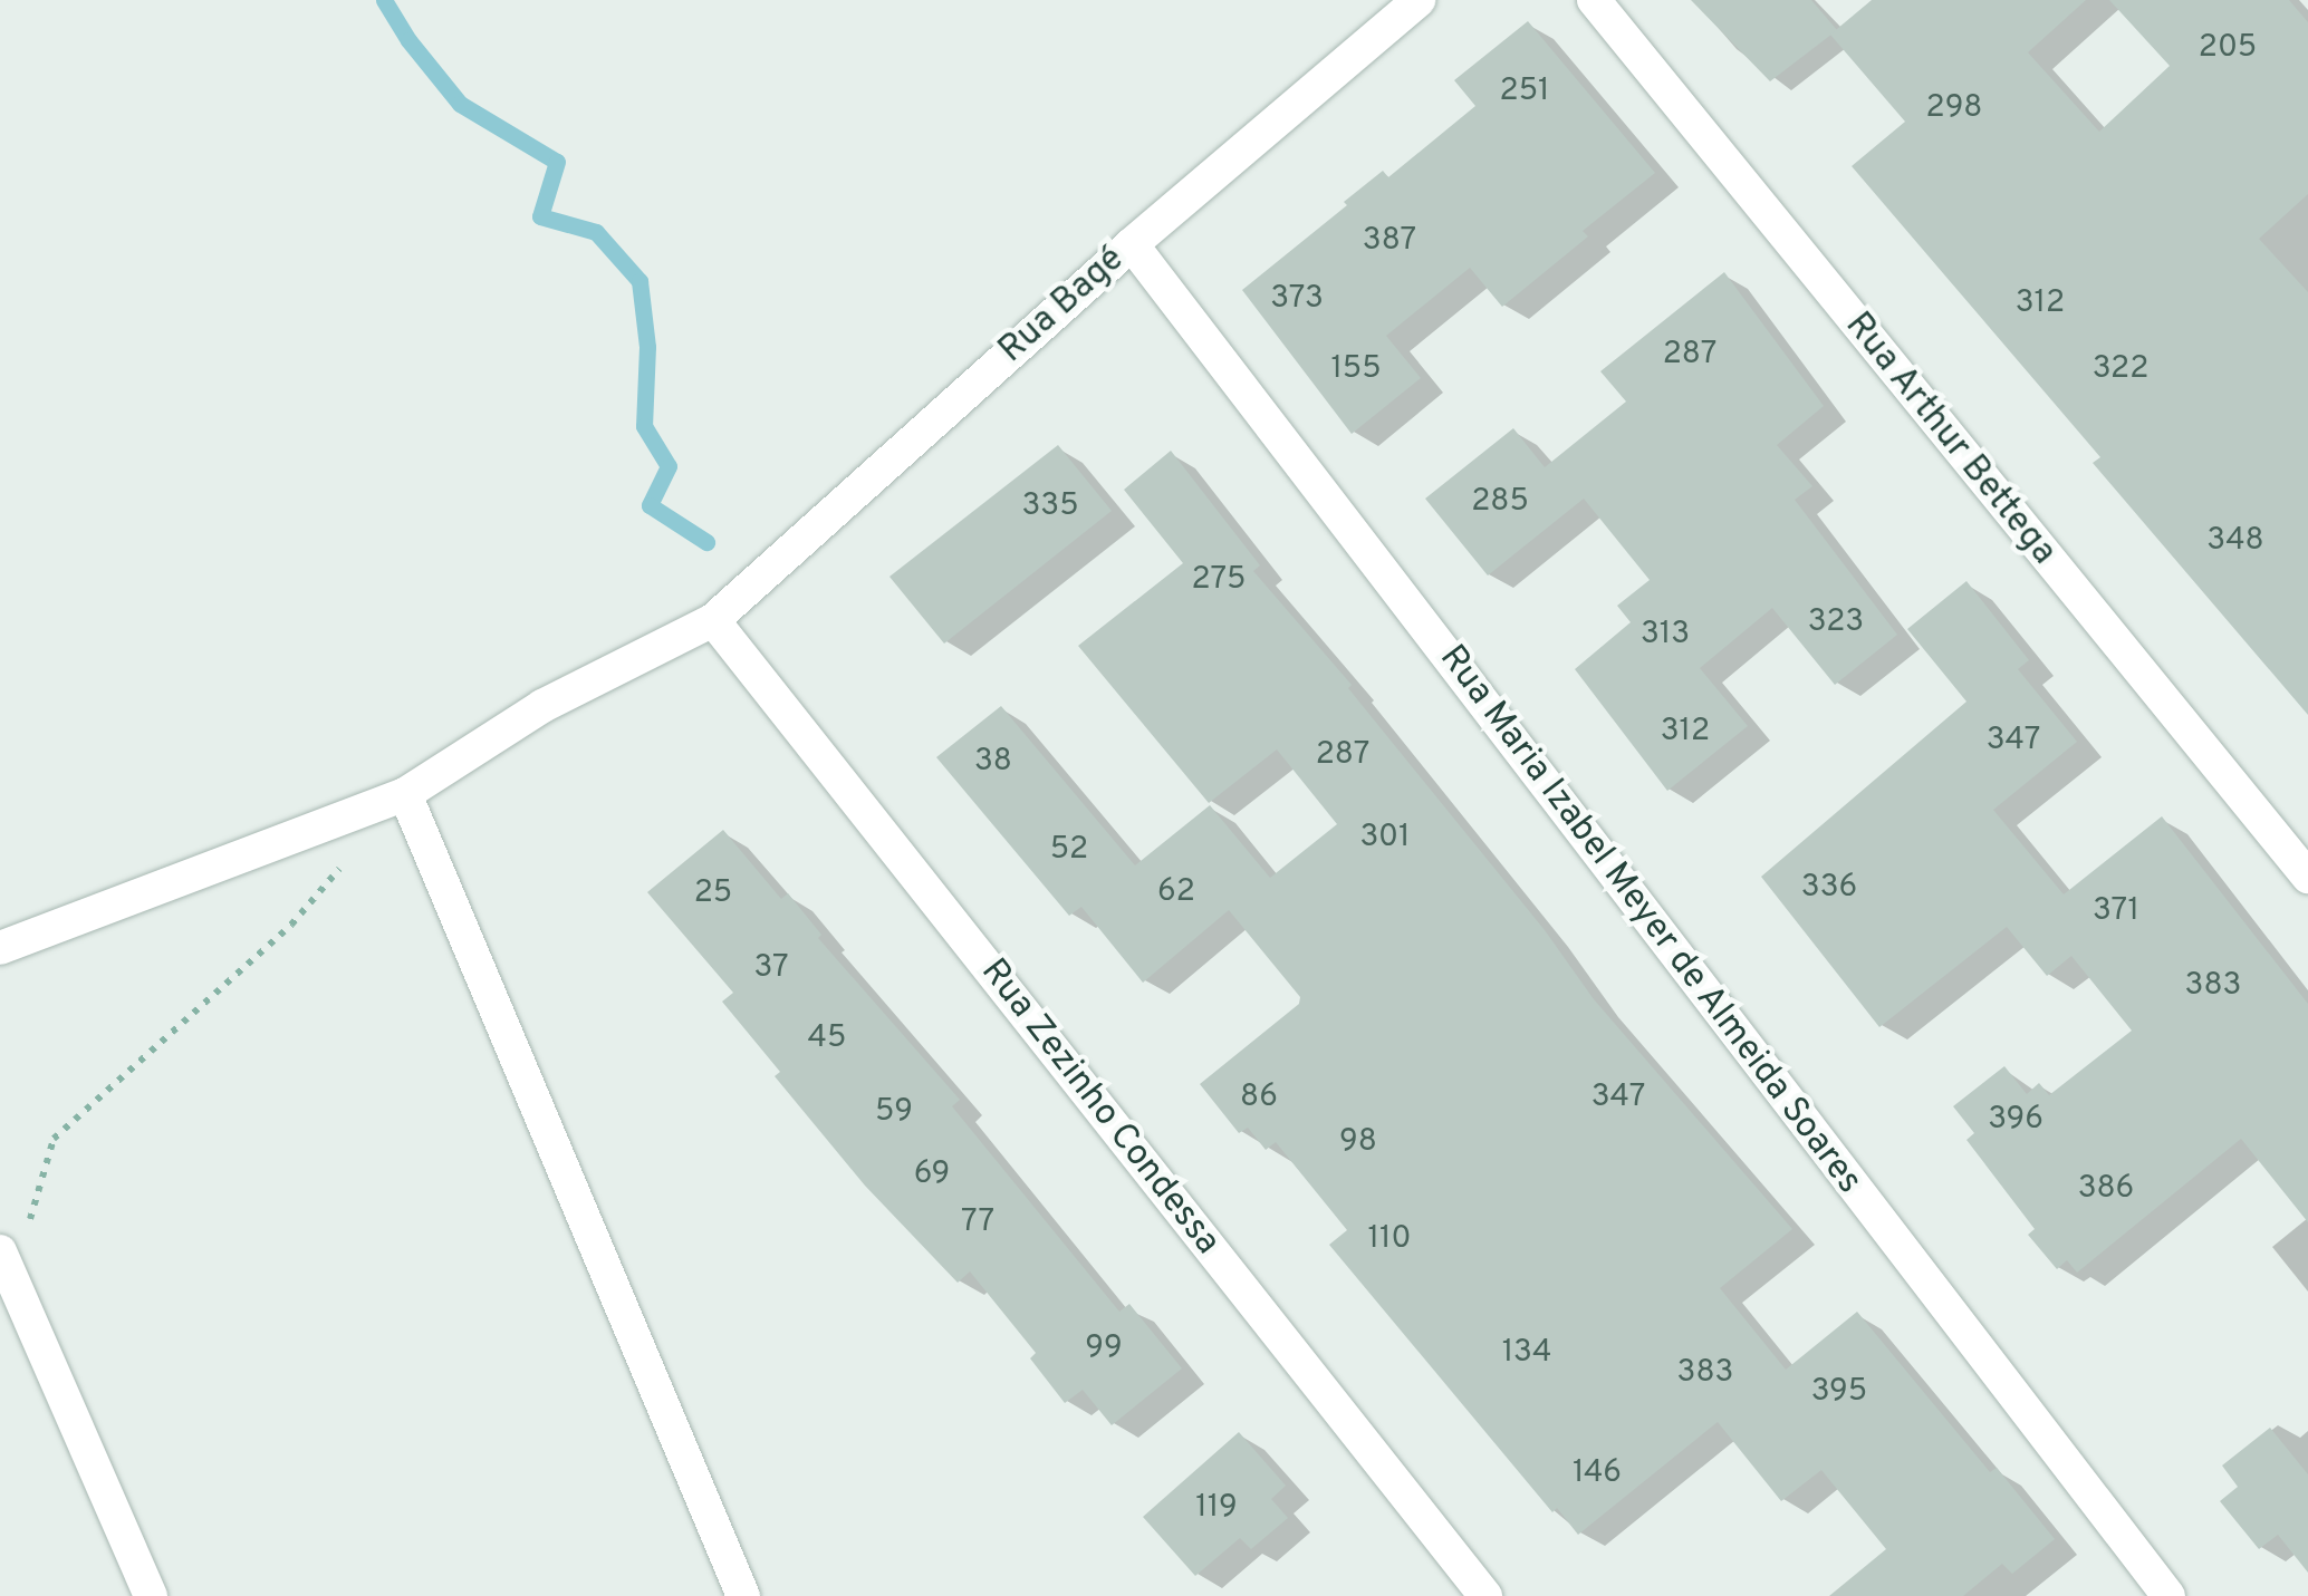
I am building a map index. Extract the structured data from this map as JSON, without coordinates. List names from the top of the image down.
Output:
{
  "streets": {
    "street": [
      "Rua Bagé",
      "Rua Arthur Bettega",
      "Rua Maria Izabel Meyer de Almeida Soares",
      "Rua Zezinho Condessa"
    ]
  },
  "crossings": [
    ["Rua Bagé", "Rua Maria Izabel Meyer de Almeida Soares"],
    ["Rua Bagé", "Rua Zezinho Condessa"]
  ],
  "house_numbers": [
    "205",
    "251",
    "298",
    "387",
    "373",
    "312",
    "287",
    "155",
    "322",
    "285",
    "335",
    "348",
    "275",
    "323",
    "313",
    "312",
    "347",
    "287",
    "38",
    "301",
    "52",
    "336",
    "62",
    "25",
    "371",
    "37",
    "383",
    "45",
    "86",
    "347",
    "59",
    "396",
    "98",
    "69",
    "386",
    "77",
    "110",
    "99",
    "134",
    "383",
    "395",
    "146",
    "119"
  ]
}
